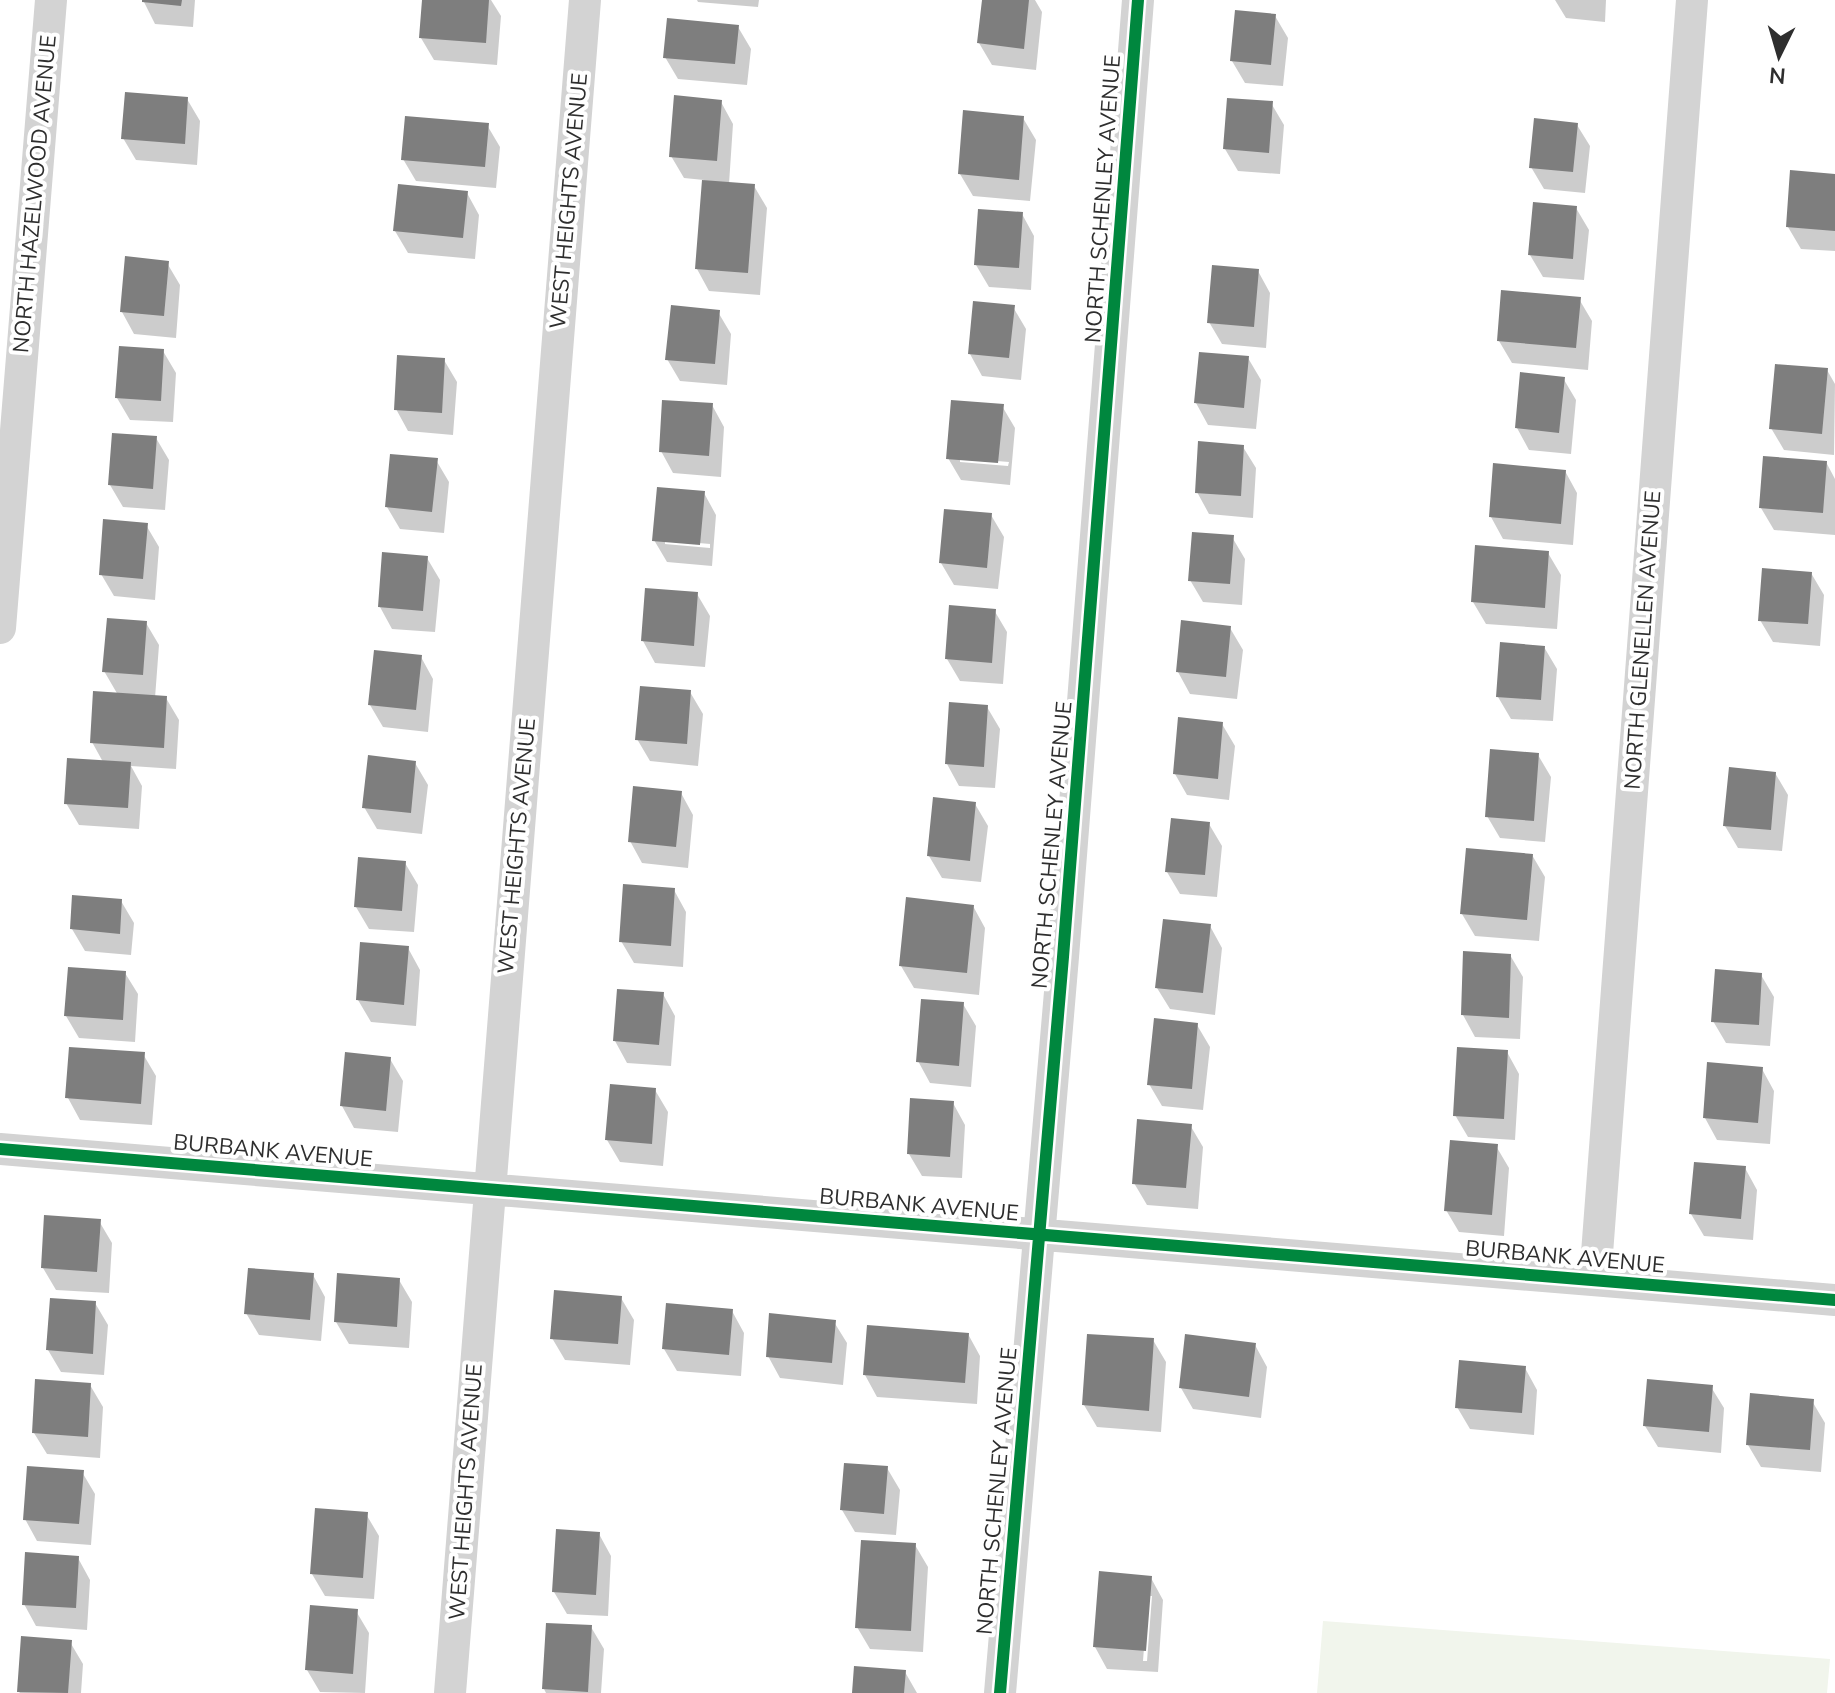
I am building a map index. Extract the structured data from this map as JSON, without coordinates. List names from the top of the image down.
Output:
{
  "streets": {
    "street": [
      "NORTH HAZELWOOD AVENUE",
      "NORTH SCHENLEY AVENUE",
      "WEST HEIGHTS AVENUE",
      "NORTH GLENELLEN AVENUE",
      "BURBANK AVENUE"
    ]
  },
  "crossings": [
    ["NORTH SCHENLEY AVENUE", "BURBANK AVENUE"],
    ["WEST HEIGHTS AVENUE", "BURBANK AVENUE"],
    ["NORTH GLENELLEN AVENUE", "BURBANK AVENUE"]
  ],
  "north": "bottom"
}
